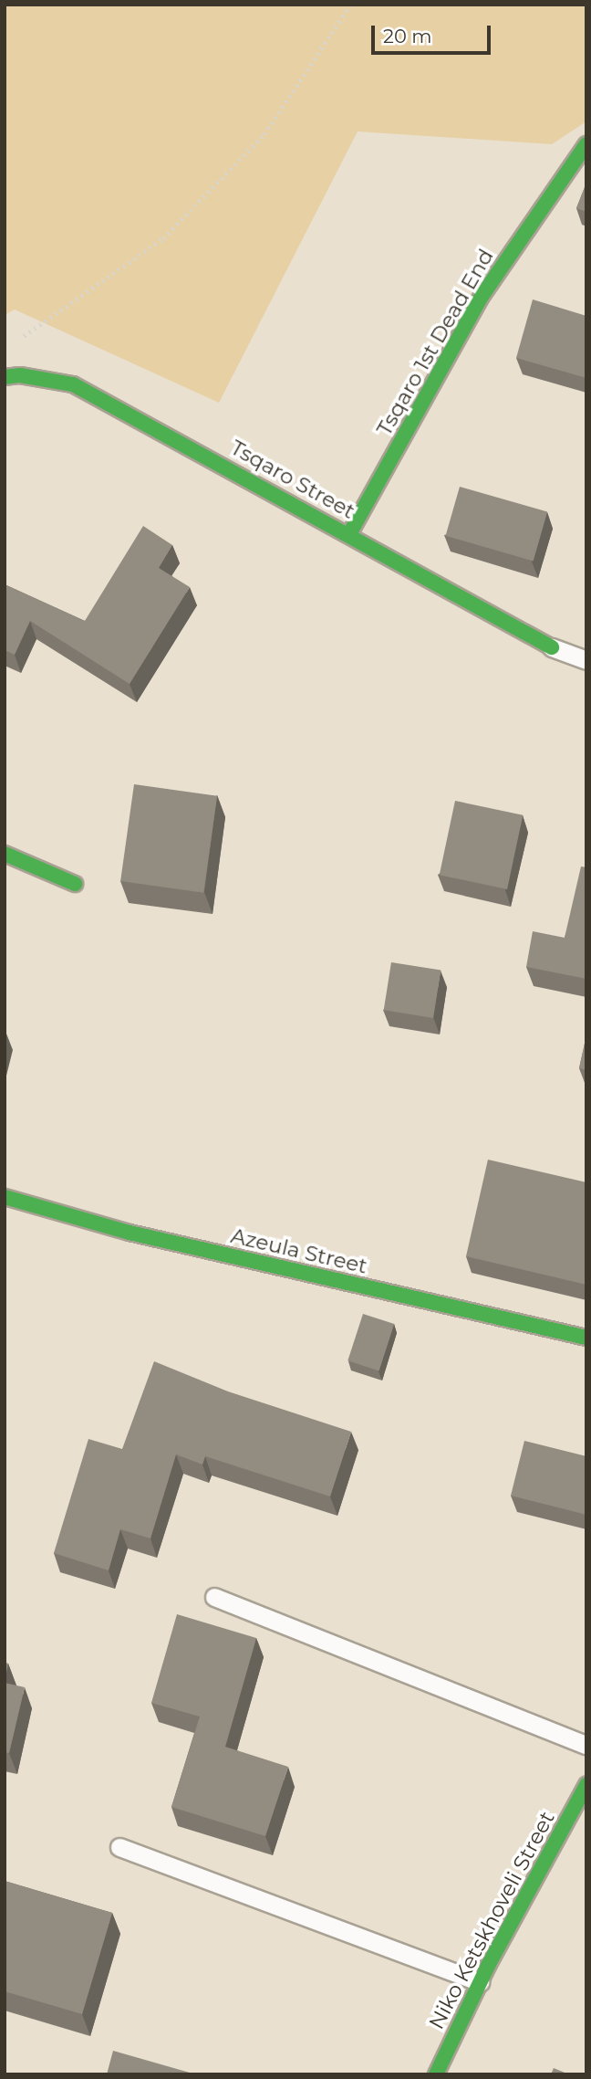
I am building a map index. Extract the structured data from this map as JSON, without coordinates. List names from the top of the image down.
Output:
{
  "streets": {
    "street": [
      "Tsqaro 1st Dead End",
      "Tsqaro Street",
      "Azeula Street",
      "Niko Ketskhoveli Street"
    ]
  },
  "crossings": [
    ["Tsqaro 1st Dead End", "Tsqaro Street"]
  ],
  "scale_bar": "20 m"
}
